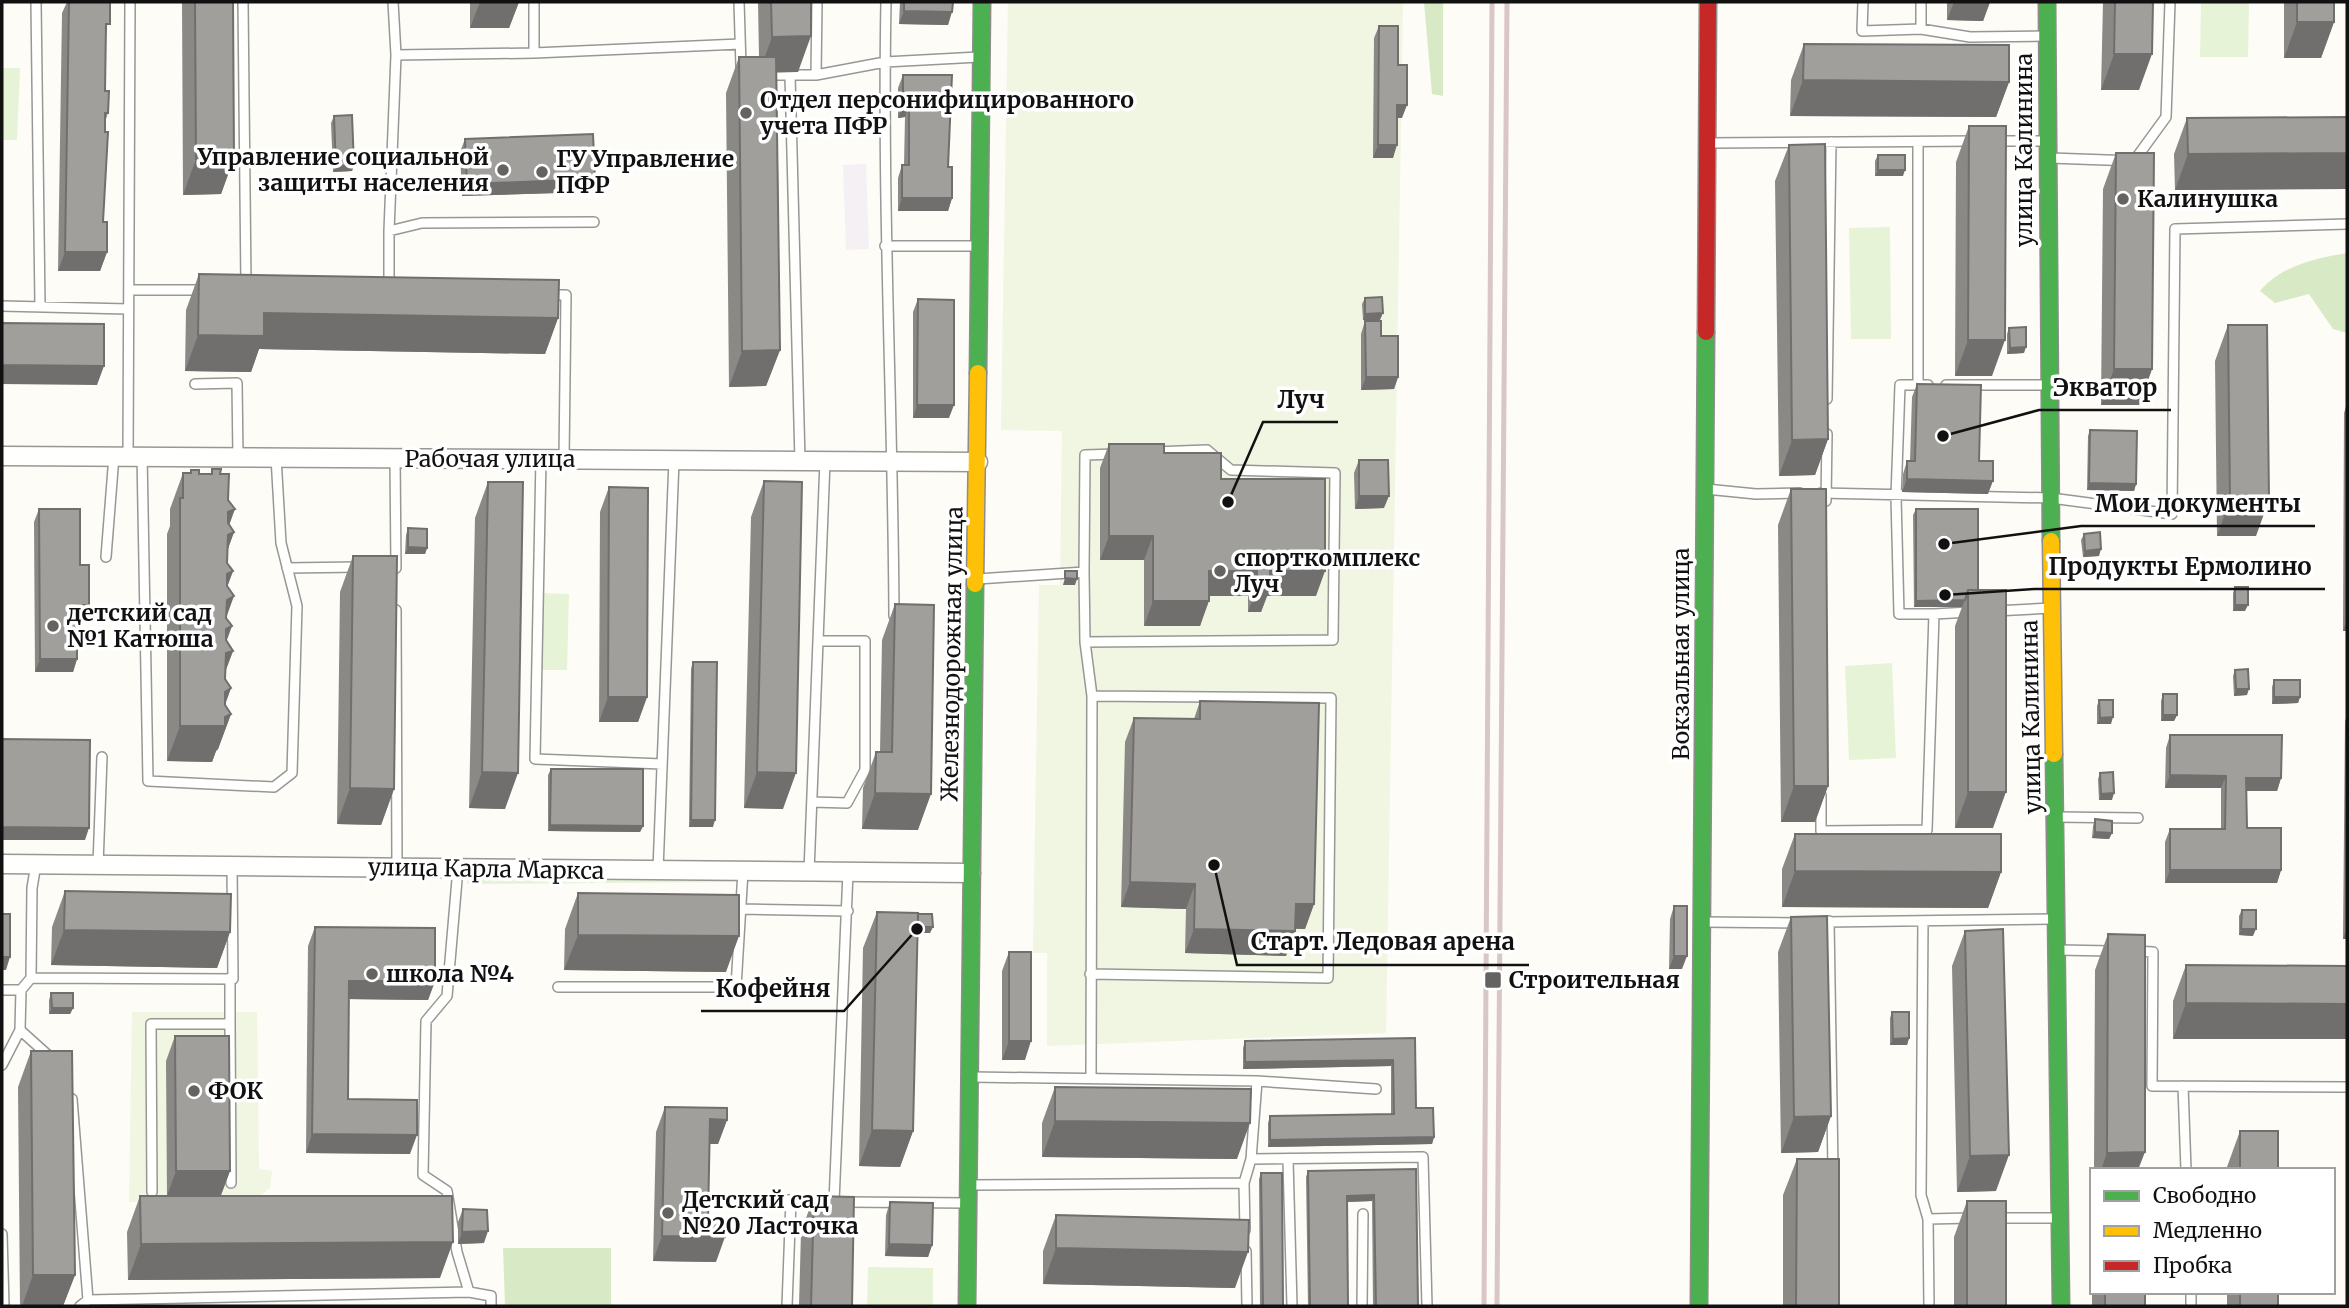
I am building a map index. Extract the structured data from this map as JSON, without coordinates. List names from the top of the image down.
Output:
{
  "streets": {
    "street": [
      "улица Калинина",
      "Рабочая улица",
      "Железнодорожная улица",
      "Вокзальная улица",
      "улица Карла Маркса"
    ]
  },
  "crossings": [
    ["Рабочая улица", "Железнодорожная улица"],
    ["Железнодорожная улица", "улица Карла Маркса"]
  ],
  "places": {
    "other": [
      "Отдел персонифицированного учета ПФР",
      "Управление социальной защиты населения",
      "ГУ Управление ПФР",
      "Калинушка",
      "Экватор",
      "Луч",
      "Мои документы",
      "спорткомплекс Луч",
      "Продукты Ермолино",
      "детский сад №1 Катюша",
      "Старт. Ледовая арена",
      "Кофейня",
      "школа №4",
      "ФОК",
      "Детский сад №20 Ласточка"
    ],
    "transit": ["Строительная"]
  },
  "legend": ["Свободно", "Медленно", "Пробка"]
}
